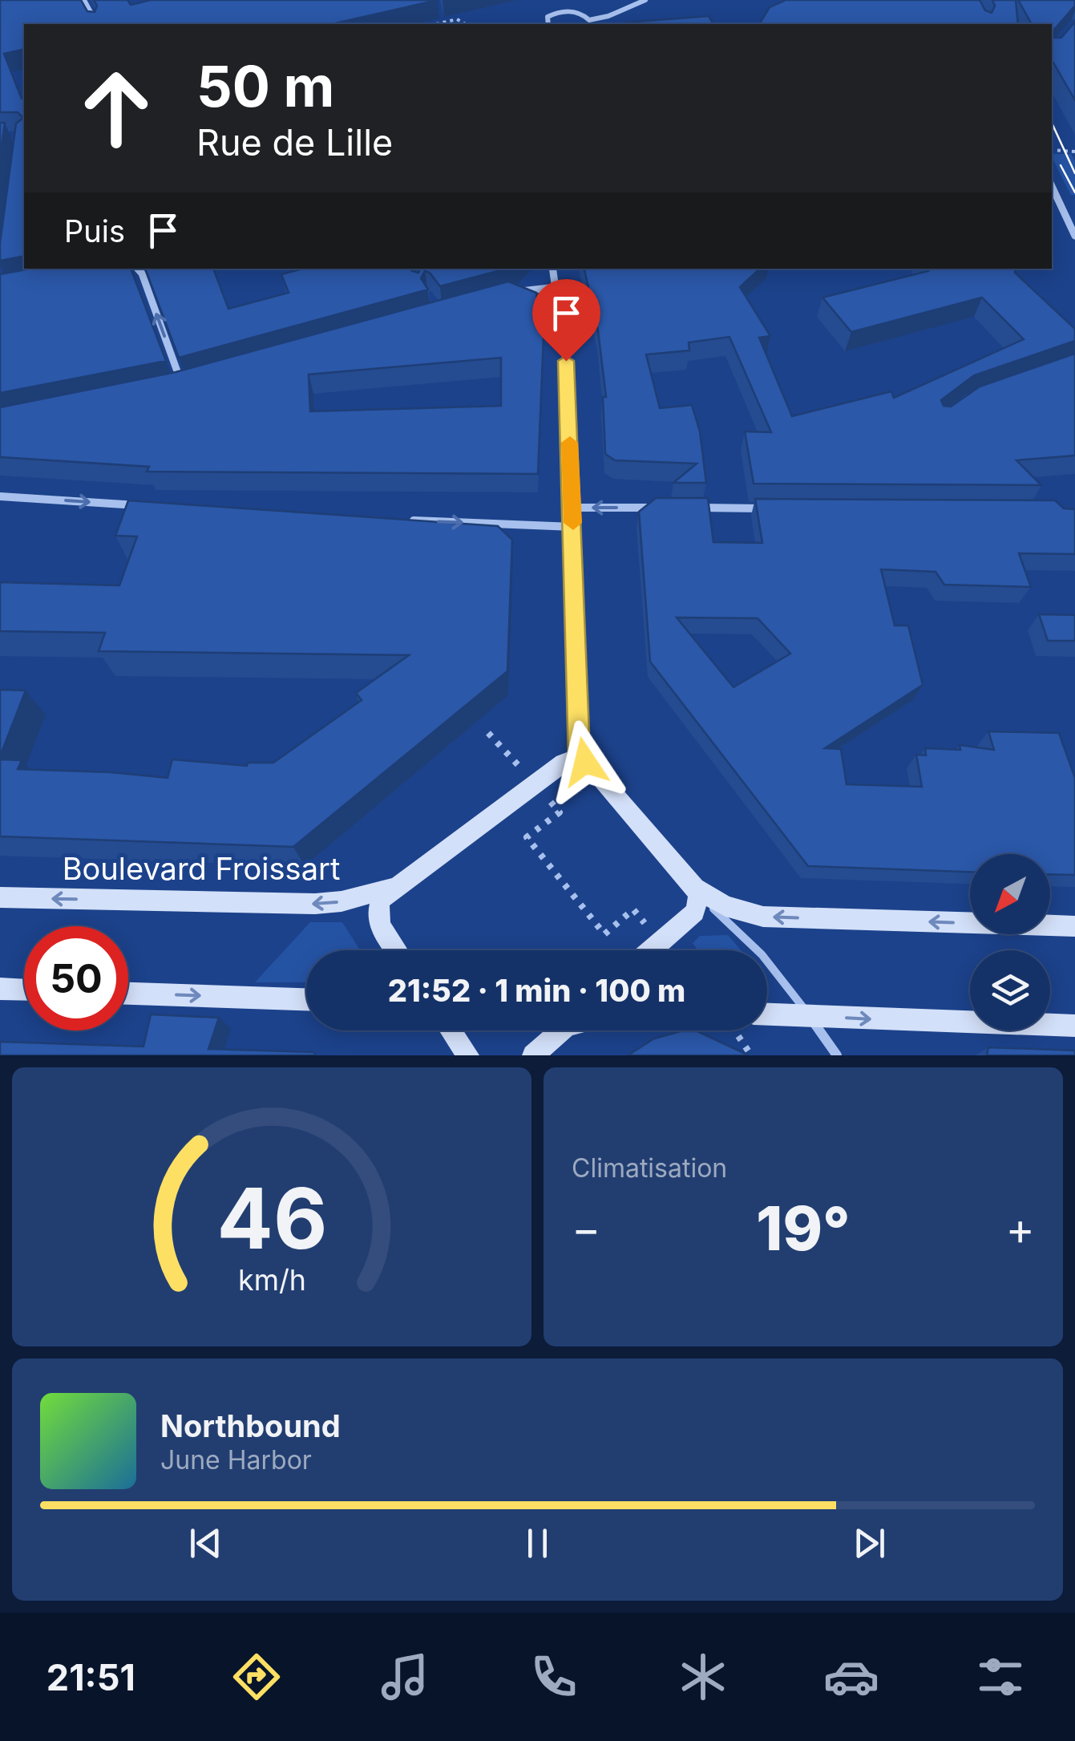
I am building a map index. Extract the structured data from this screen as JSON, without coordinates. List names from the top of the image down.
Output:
{
  "streets": {
    "main road": ["Boulevard Froissart"]
  },
  "north": "bottom left",
  "page": {
    "turn": ["50 m", "Rue de Lille"],
    "then": "Puis",
    "limit": "50",
    "trip": "21:52 · 1 min · 100 m",
    "tile": "Climatisation",
    "heat": ["−", "19°", "+"],
    "song": ["Northbound", "June Harbor"],
    "tabs": "21:51",
    "gauge": ["46", "km/h"]
  }
}
